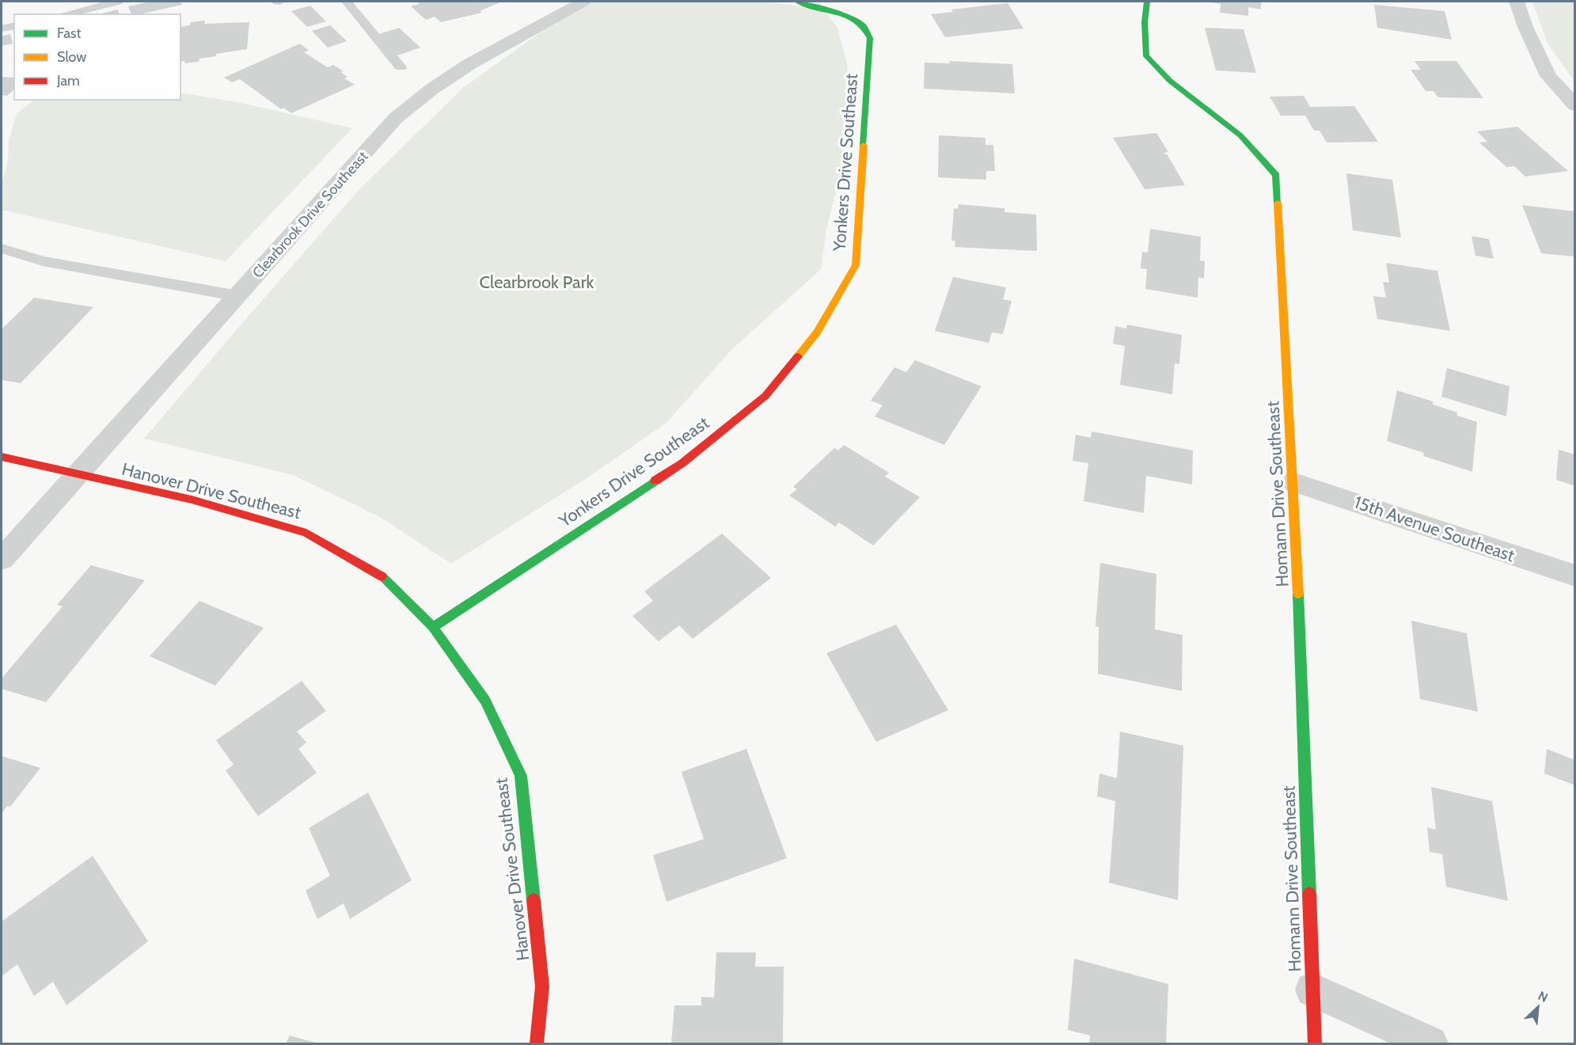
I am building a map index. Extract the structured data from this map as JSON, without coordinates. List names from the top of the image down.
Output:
{
  "streets": {
    "street": [
      "Yonkers Drive Southeast",
      "Clearbrook Drive Southeast",
      "Hanover Drive Southeast",
      "Homann Drive Southeast",
      "15th Avenue Southeast"
    ]
  },
  "crossings": [
    ["Yonkers Drive Southeast", "Hanover Drive Southeast"],
    ["Clearbrook Drive Southeast", "Hanover Drive Southeast"],
    ["Homann Drive Southeast", "15th Avenue Southeast"]
  ],
  "parks": ["Clearbrook Park"],
  "legend": ["Fast", "Slow", "Jam"],
  "north": "top right"
}
